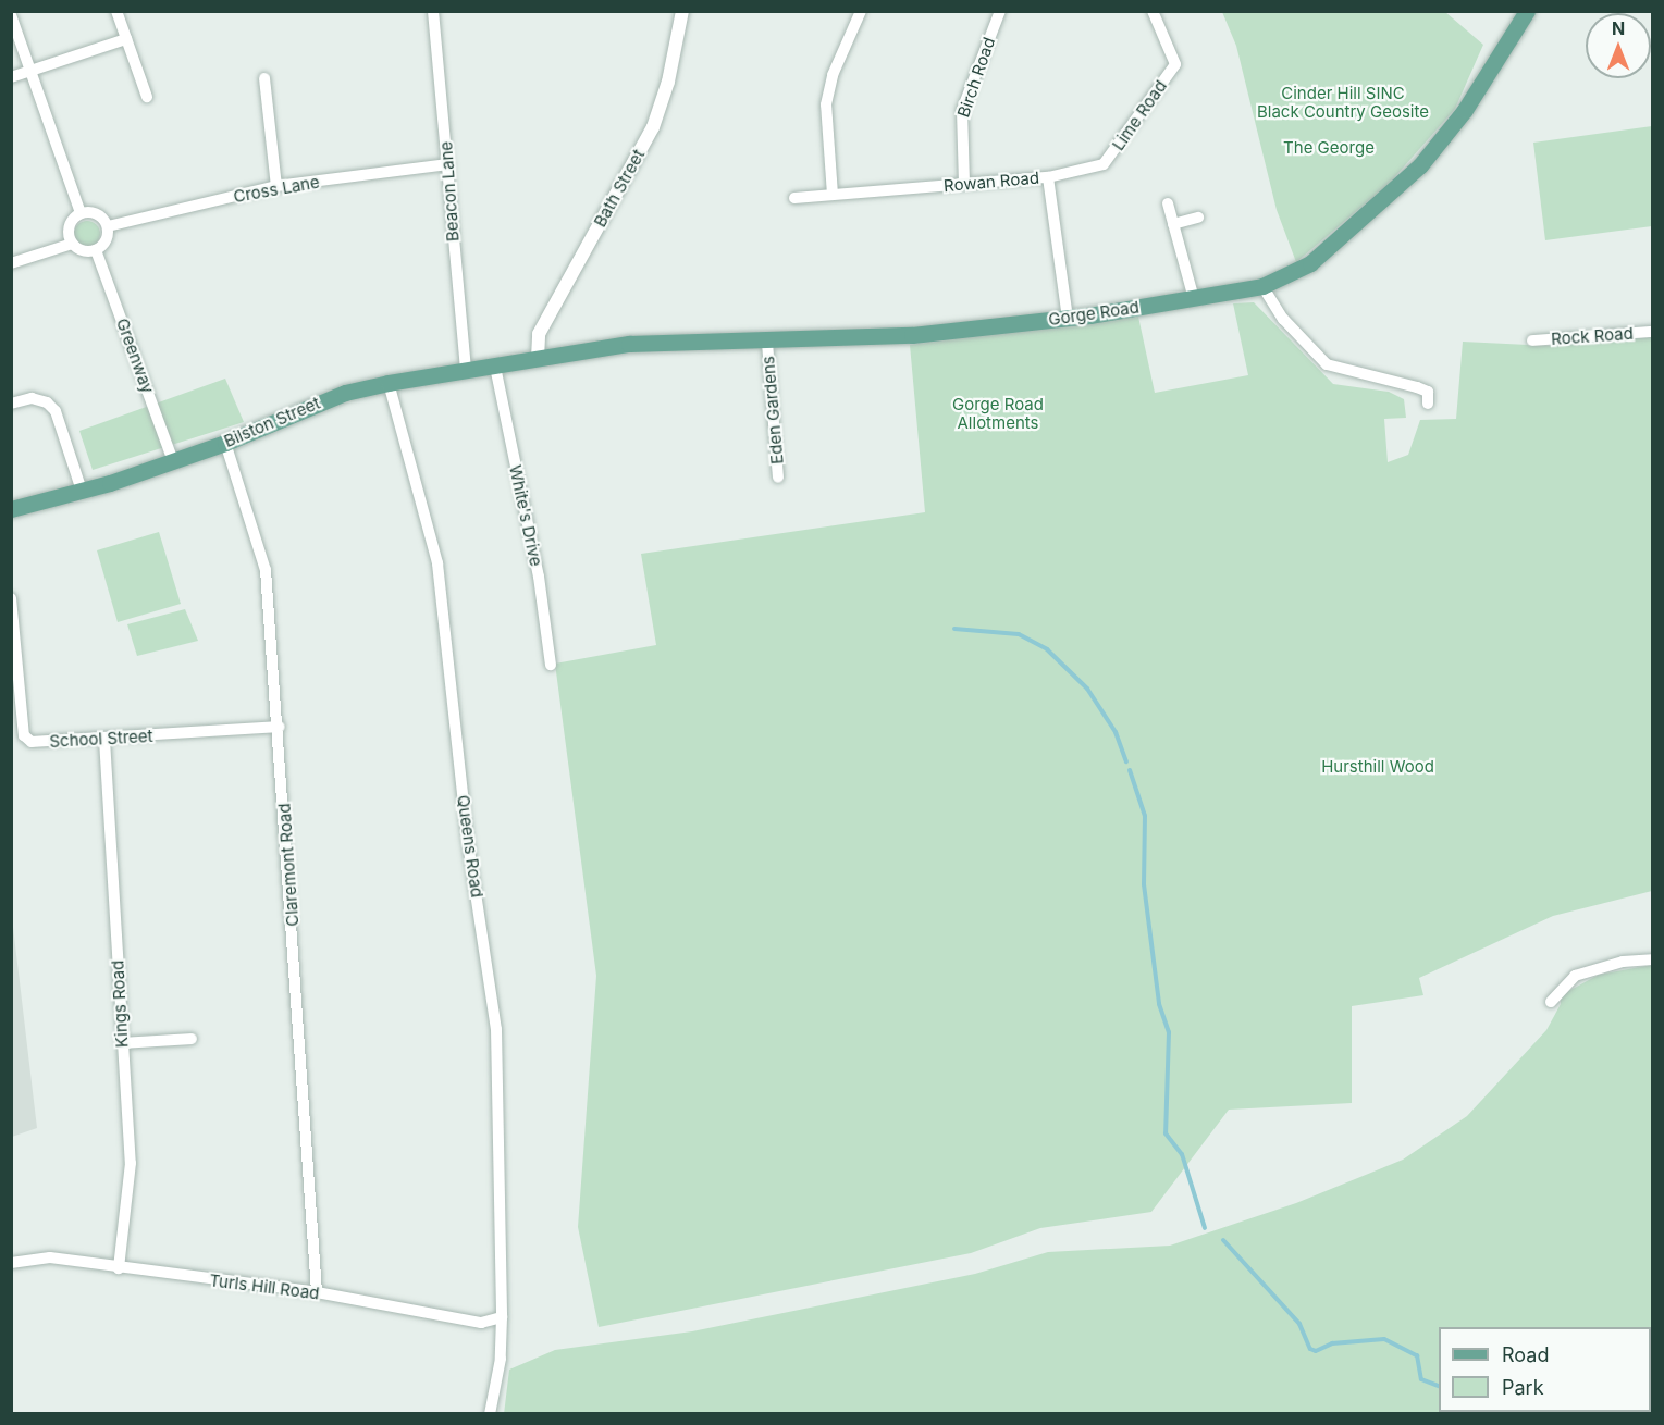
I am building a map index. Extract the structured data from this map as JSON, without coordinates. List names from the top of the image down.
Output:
{
  "streets": {
    "main road": ["Gorge Road", "Bilston Street"],
    "street": [
      "Birch Road",
      "Lime Road",
      "Rowan Road",
      "Bath Street",
      "Cross Lane",
      "Beacon Lane",
      "Rock Road",
      "Greenway",
      "Eden Gardens",
      "White's Drive",
      "School Street",
      "Queens Road",
      "Claremont Road",
      "Kings Road",
      "Turls Hill Road"
    ]
  },
  "crossings": [
    ["Birch Road", "Rowan Road"],
    ["Lime Road", "Rowan Road"],
    ["Rowan Road", "Gorge Road"],
    ["Bath Street", "Gorge Road"],
    ["Bath Street", "Bilston Street"],
    ["Cross Lane", "Beacon Lane"],
    ["Cross Lane", "Greenway"],
    ["Beacon Lane", "Bilston Street"],
    ["Gorge Road", "Eden Gardens"],
    ["Gorge Road", "Bilston Street"],
    ["Greenway", "Bilston Street"],
    ["Bilston Street", "White's Drive"],
    ["Bilston Street", "Queens Road"],
    ["Bilston Street", "Claremont Road"],
    ["School Street", "Claremont Road"],
    ["School Street", "Kings Road"],
    ["Queens Road", "Turls Hill Road"],
    ["Claremont Road", "Turls Hill Road"],
    ["Kings Road", "Turls Hill Road"]
  ],
  "parks": [
    "Cinder Hill SINC Black Country Geosite",
    "The George",
    "Gorge Road Allotments",
    "Hursthill Wood"
  ],
  "legend": ["Road", "Park"],
  "north": "top"
}
